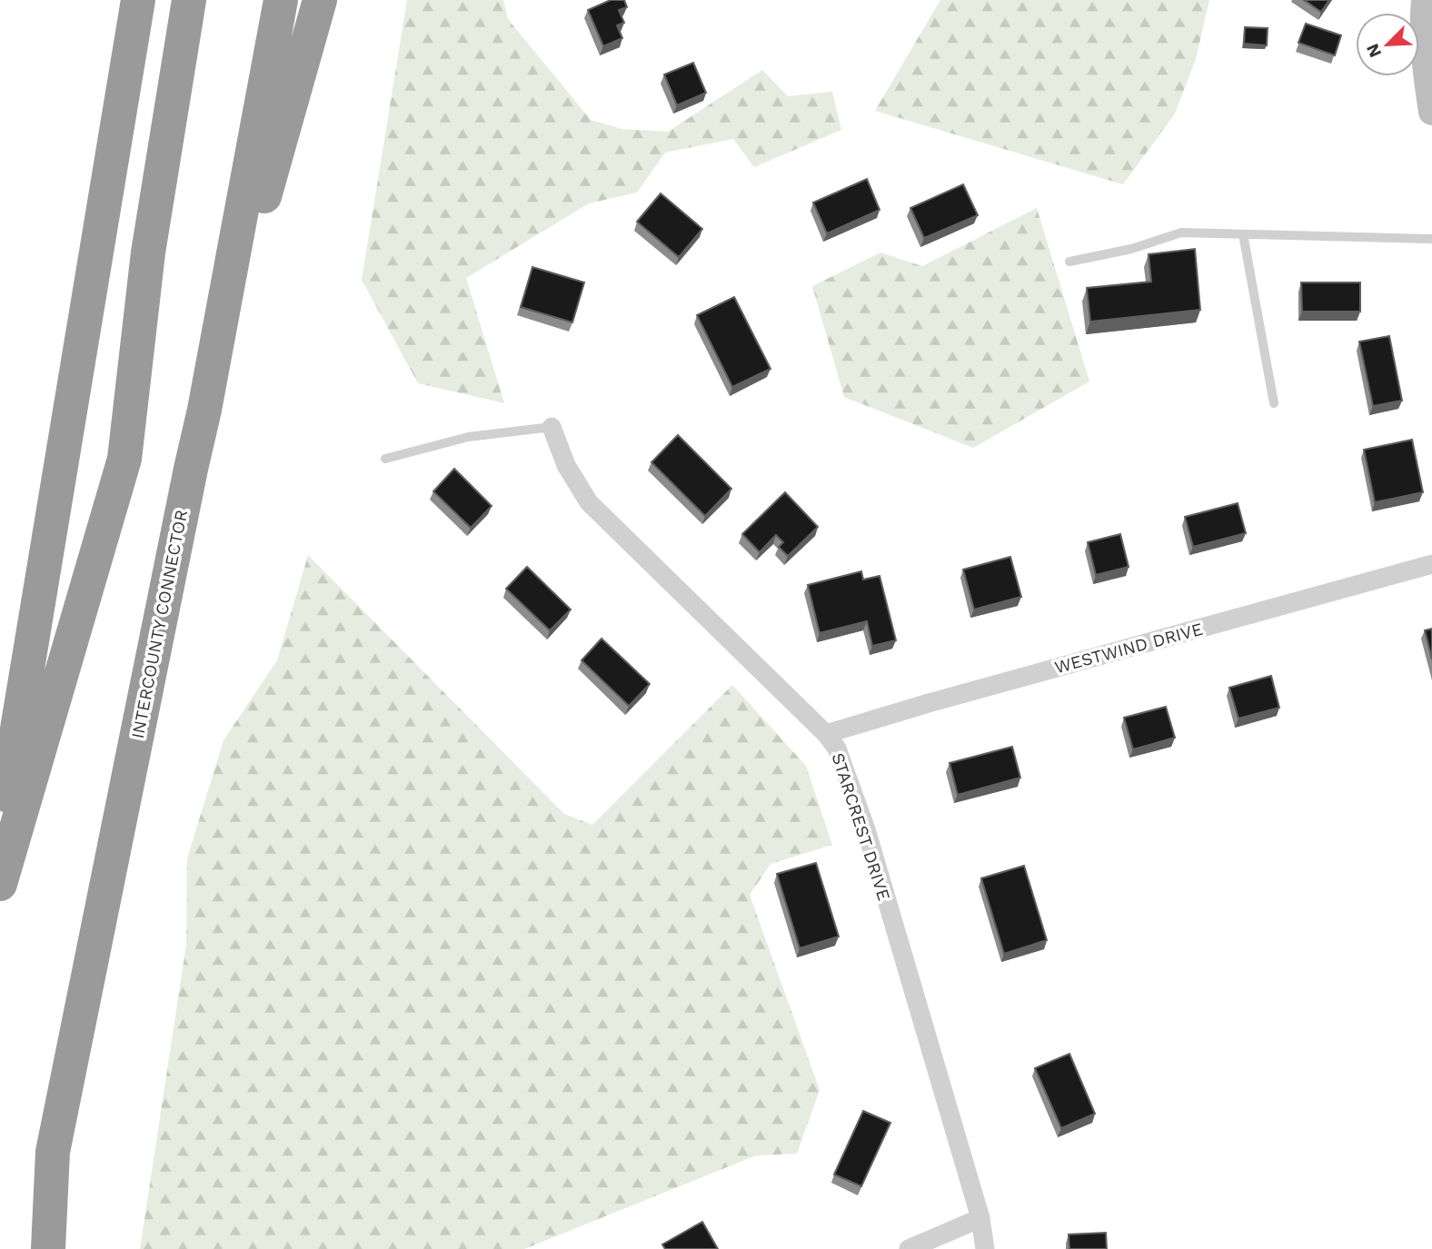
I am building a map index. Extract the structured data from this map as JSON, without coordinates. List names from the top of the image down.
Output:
{
  "streets": {
    "highway": ["INTERCOUNTY CONNECTOR"],
    "street": ["WESTWIND DRIVE", "STARCREST DRIVE"]
  },
  "crossings": [
    ["WESTWIND DRIVE", "STARCREST DRIVE"]
  ],
  "north": "bottom left"
}
